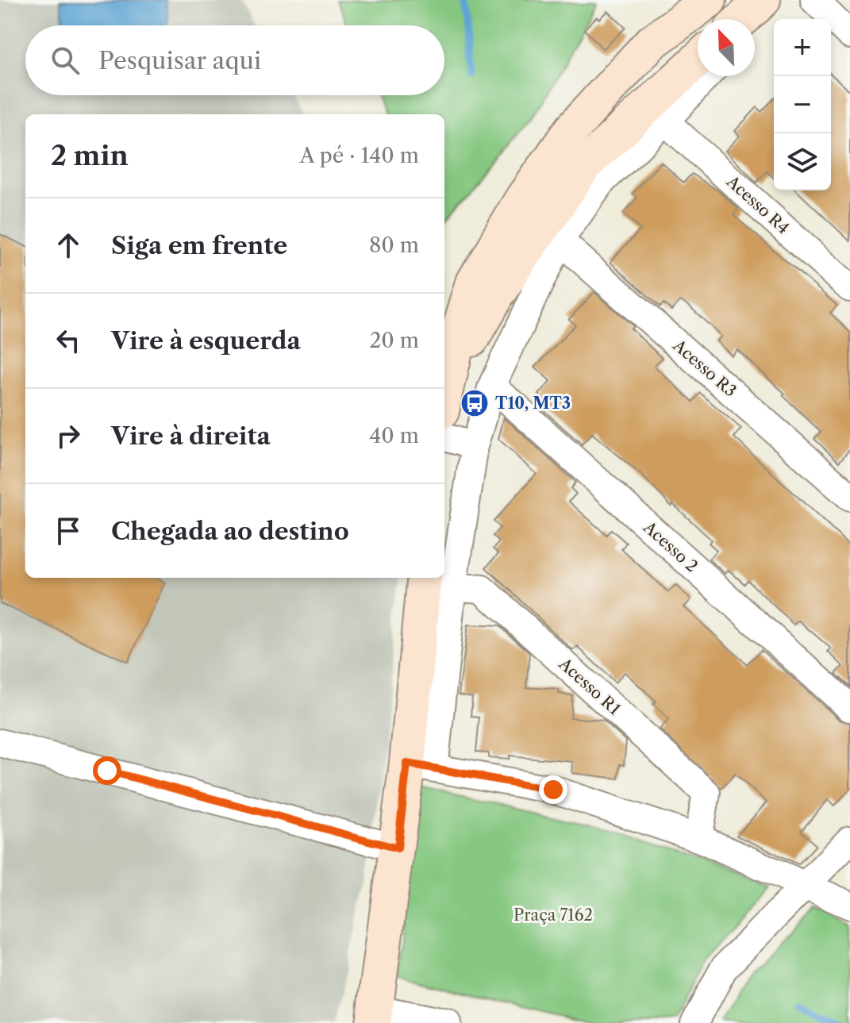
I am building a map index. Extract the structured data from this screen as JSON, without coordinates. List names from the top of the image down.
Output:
{
  "streets": {
    "street": [
      "Acesso R4",
      "Acesso R3",
      "Acesso 2",
      "Acesso R1"
    ]
  },
  "parks": ["Praça 7162"],
  "places": {
    "bus stop": ["T10, MT3"]
  },
  "north": "top left",
  "page": {
    "map_buttons": ["+", "−"],
    "search": "Pesquisar aqui",
    "heading": ["2 min", "A pé · 140 m"],
    "list": [
      ["Siga em frente", "80 m"],
      ["Vire à esquerda", "20 m"],
      ["Vire à direita", "40 m"],
      "Chegada ao destino"
    ]
  }
}
